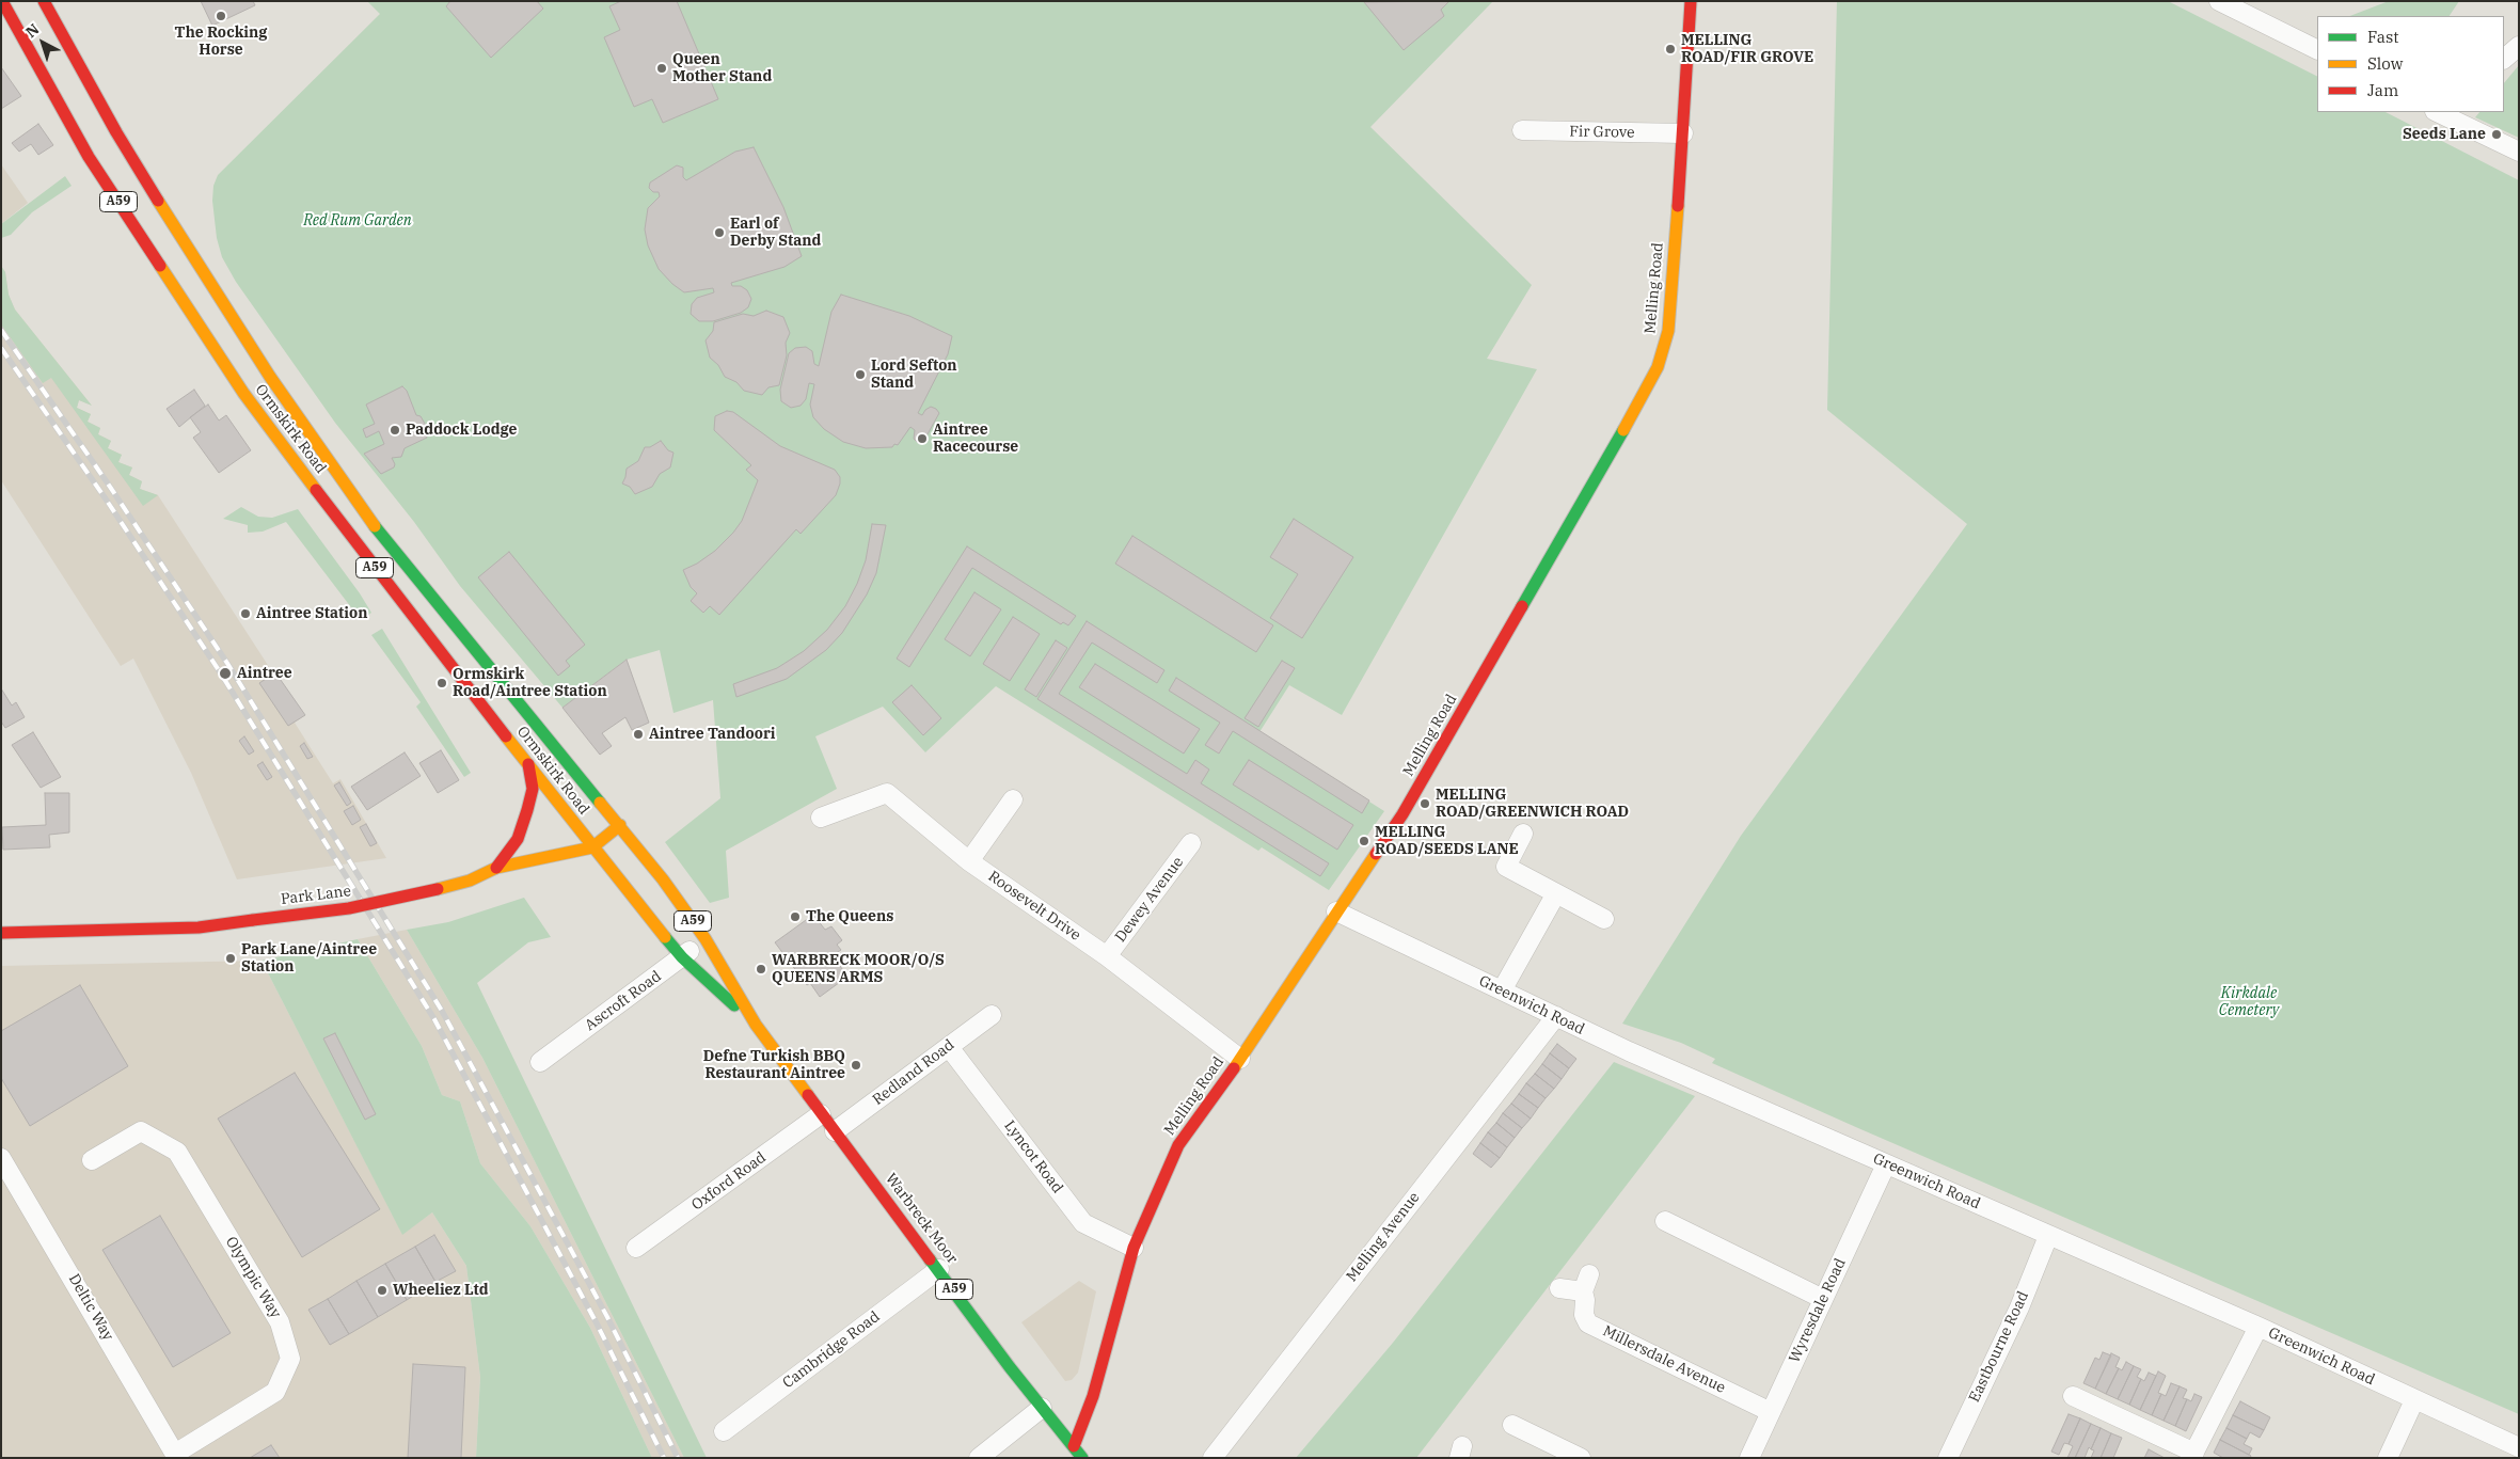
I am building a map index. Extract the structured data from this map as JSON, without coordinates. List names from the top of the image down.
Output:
{
  "streets": {
    "main road": [
      "A59",
      "Melling Road",
      "Ormskirk Road",
      "Park Lane",
      "Warbreck Moor"
    ],
    "street": [
      "Fir Grove",
      "Dewey Avenue",
      "Roosevelt Drive",
      "Ascroft Road",
      "Greenwich Road",
      "Redland Road",
      "Lyncot Road",
      "Oxford Road",
      "Melling Avenue",
      "Olympic Way",
      "Deltic Way",
      "Wyresdale Road",
      "Eastbourne Road",
      "Cambridge Road",
      "Millersdale Avenue"
    ]
  },
  "crossings": [
    ["Fir Grove", "Melling Road"],
    ["Melling Road", "Roosevelt Drive"],
    ["Melling Road", "Greenwich Road"],
    ["Melling Road", "Lyncot Road"],
    ["Melling Road", "Warbreck Moor"],
    ["Ormskirk Road", "Park Lane"],
    ["Ormskirk Road", "Warbreck Moor"],
    ["Park Lane", "Warbreck Moor"],
    ["Dewey Avenue", "Roosevelt Drive"],
    ["Ascroft Road", "Warbreck Moor"],
    ["Greenwich Road", "Melling Avenue"],
    ["Greenwich Road", "Wyresdale Road"],
    ["Greenwich Road", "Eastbourne Road"],
    ["Redland Road", "Lyncot Road"],
    ["Redland Road", "Warbreck Moor"],
    ["Oxford Road", "Warbreck Moor"],
    ["Warbreck Moor", "Cambridge Road"],
    ["Olympic Way", "Deltic Way"],
    ["Wyresdale Road", "Millersdale Avenue"]
  ],
  "parks": ["Red Rum Garden", "Kirkdale Cemetery"],
  "places": [
    "The Rocking Horse",
    "MELLING ROAD/FIR GROVE",
    "Queen Mother Stand",
    "Seeds Lane",
    "Earl of Derby Stand",
    "Lord Sefton Stand",
    "Paddock Lodge",
    "Aintree Racecourse",
    "Aintree Station",
    "Aintree",
    "Ormskirk Road/Aintree Station",
    "Aintree Tandoori",
    "MELLING ROAD/GREENWICH ROAD",
    "MELLING ROAD/SEEDS LANE",
    "The Queens",
    "Park Lane/Aintree Station",
    "WARBRECK MOOR/O/S QUEENS ARMS",
    "Defne Turkish BBQ Restaurant Aintree",
    "Wheeliez Ltd"
  ],
  "legend": ["Fast", "Slow", "Jam"],
  "north": "top left"
}
